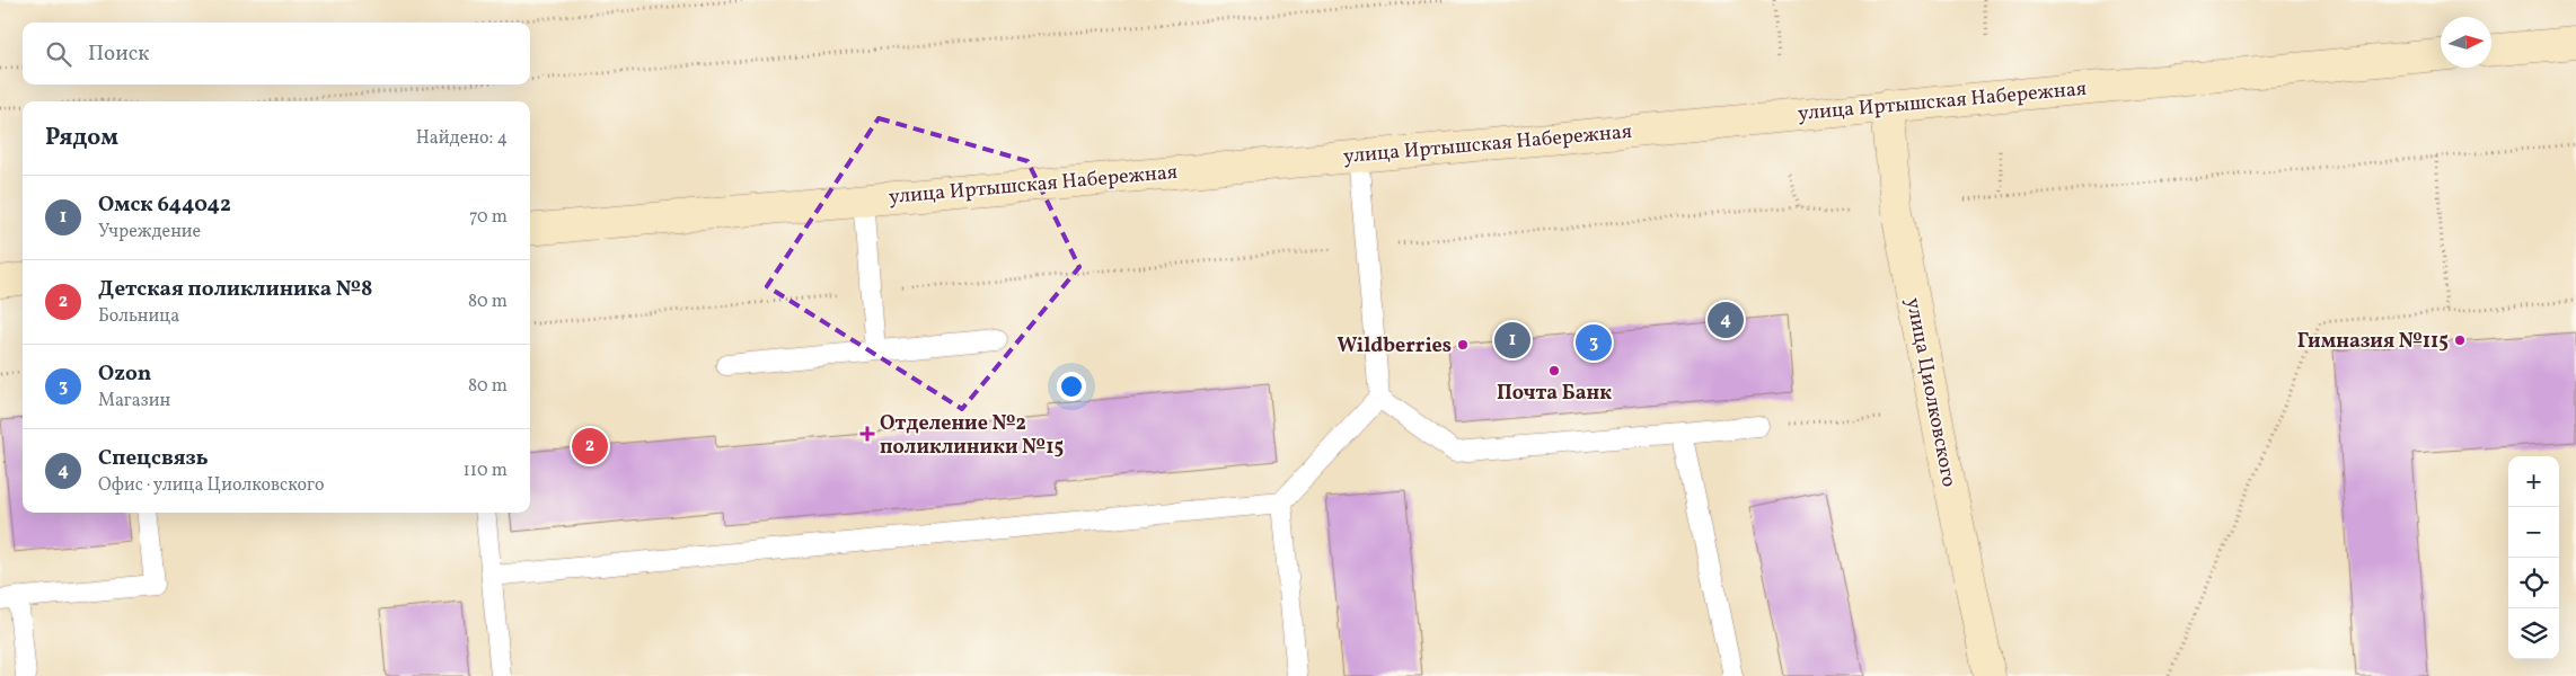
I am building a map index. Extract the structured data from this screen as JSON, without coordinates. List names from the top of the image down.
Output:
{
  "streets": {
    "main road": ["улица Иртышская Набережная", "улица Циолковского"]
  },
  "crossings": [
    ["улица Иртышская Набережная", "улица Циолковского"]
  ],
  "places": {
    "other": ["Гимназия №115", "Wildberries", "Почта Банк"],
    "health": ["Отделение №2 поликлиники №15"]
  },
  "north": "right",
  "page": {
    "search": "Поиск",
    "heading": ["Рядом", "Найдено: 4"],
    "list": [
      {
        "mark": "1",
        "name": "Омск 644042",
        "note": "Учреждение",
        "value": "70 m"
      },
      {
        "mark": "2",
        "name": "Детская поликлиника №8",
        "note": "Больница",
        "value": "80 m"
      },
      {
        "mark": "3",
        "name": "Ozon",
        "note": "Магазин",
        "value": "80 m"
      },
      {
        "mark": "4",
        "name": "Спецсвязь",
        "note": "Офис · улица Циолковского",
        "value": "110 m"
      }
    ],
    "pins": [
      "4",
      "1",
      "3",
      "2"
    ],
    "map_buttons": ["+", "−"]
  }
}
